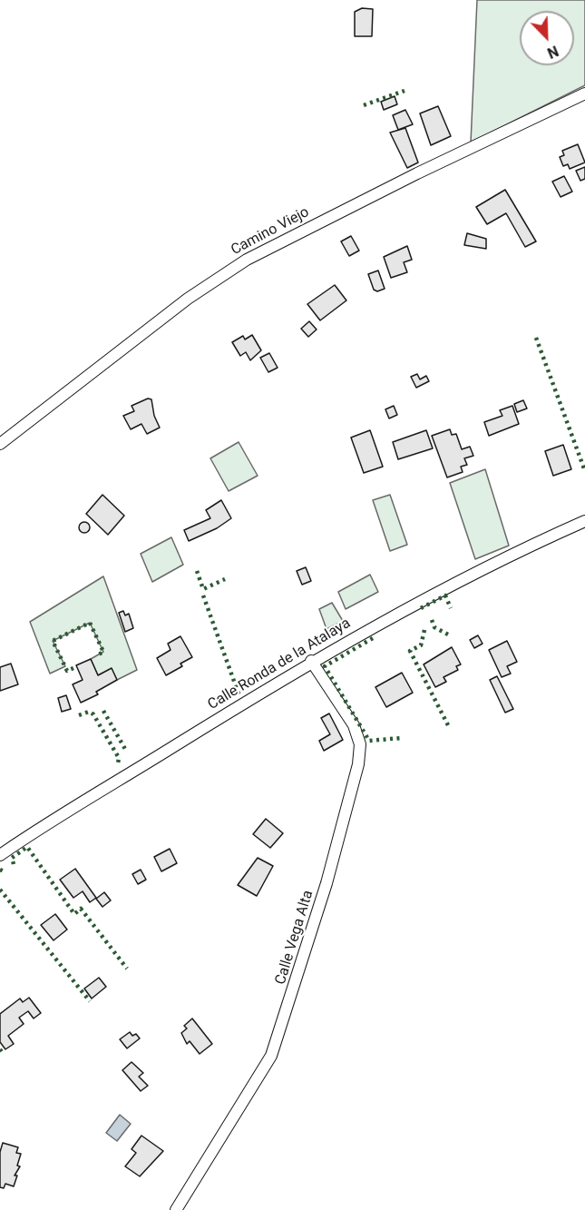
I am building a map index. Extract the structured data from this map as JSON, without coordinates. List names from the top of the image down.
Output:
{
  "streets": {
    "street": ["Camino Viejo", "Calle Ronda de la Atalaya", "Calle Vega Alta"]
  },
  "crossings": [
    ["Calle Ronda de la Atalaya", "Calle Vega Alta"]
  ],
  "north": "bottom right"
}
